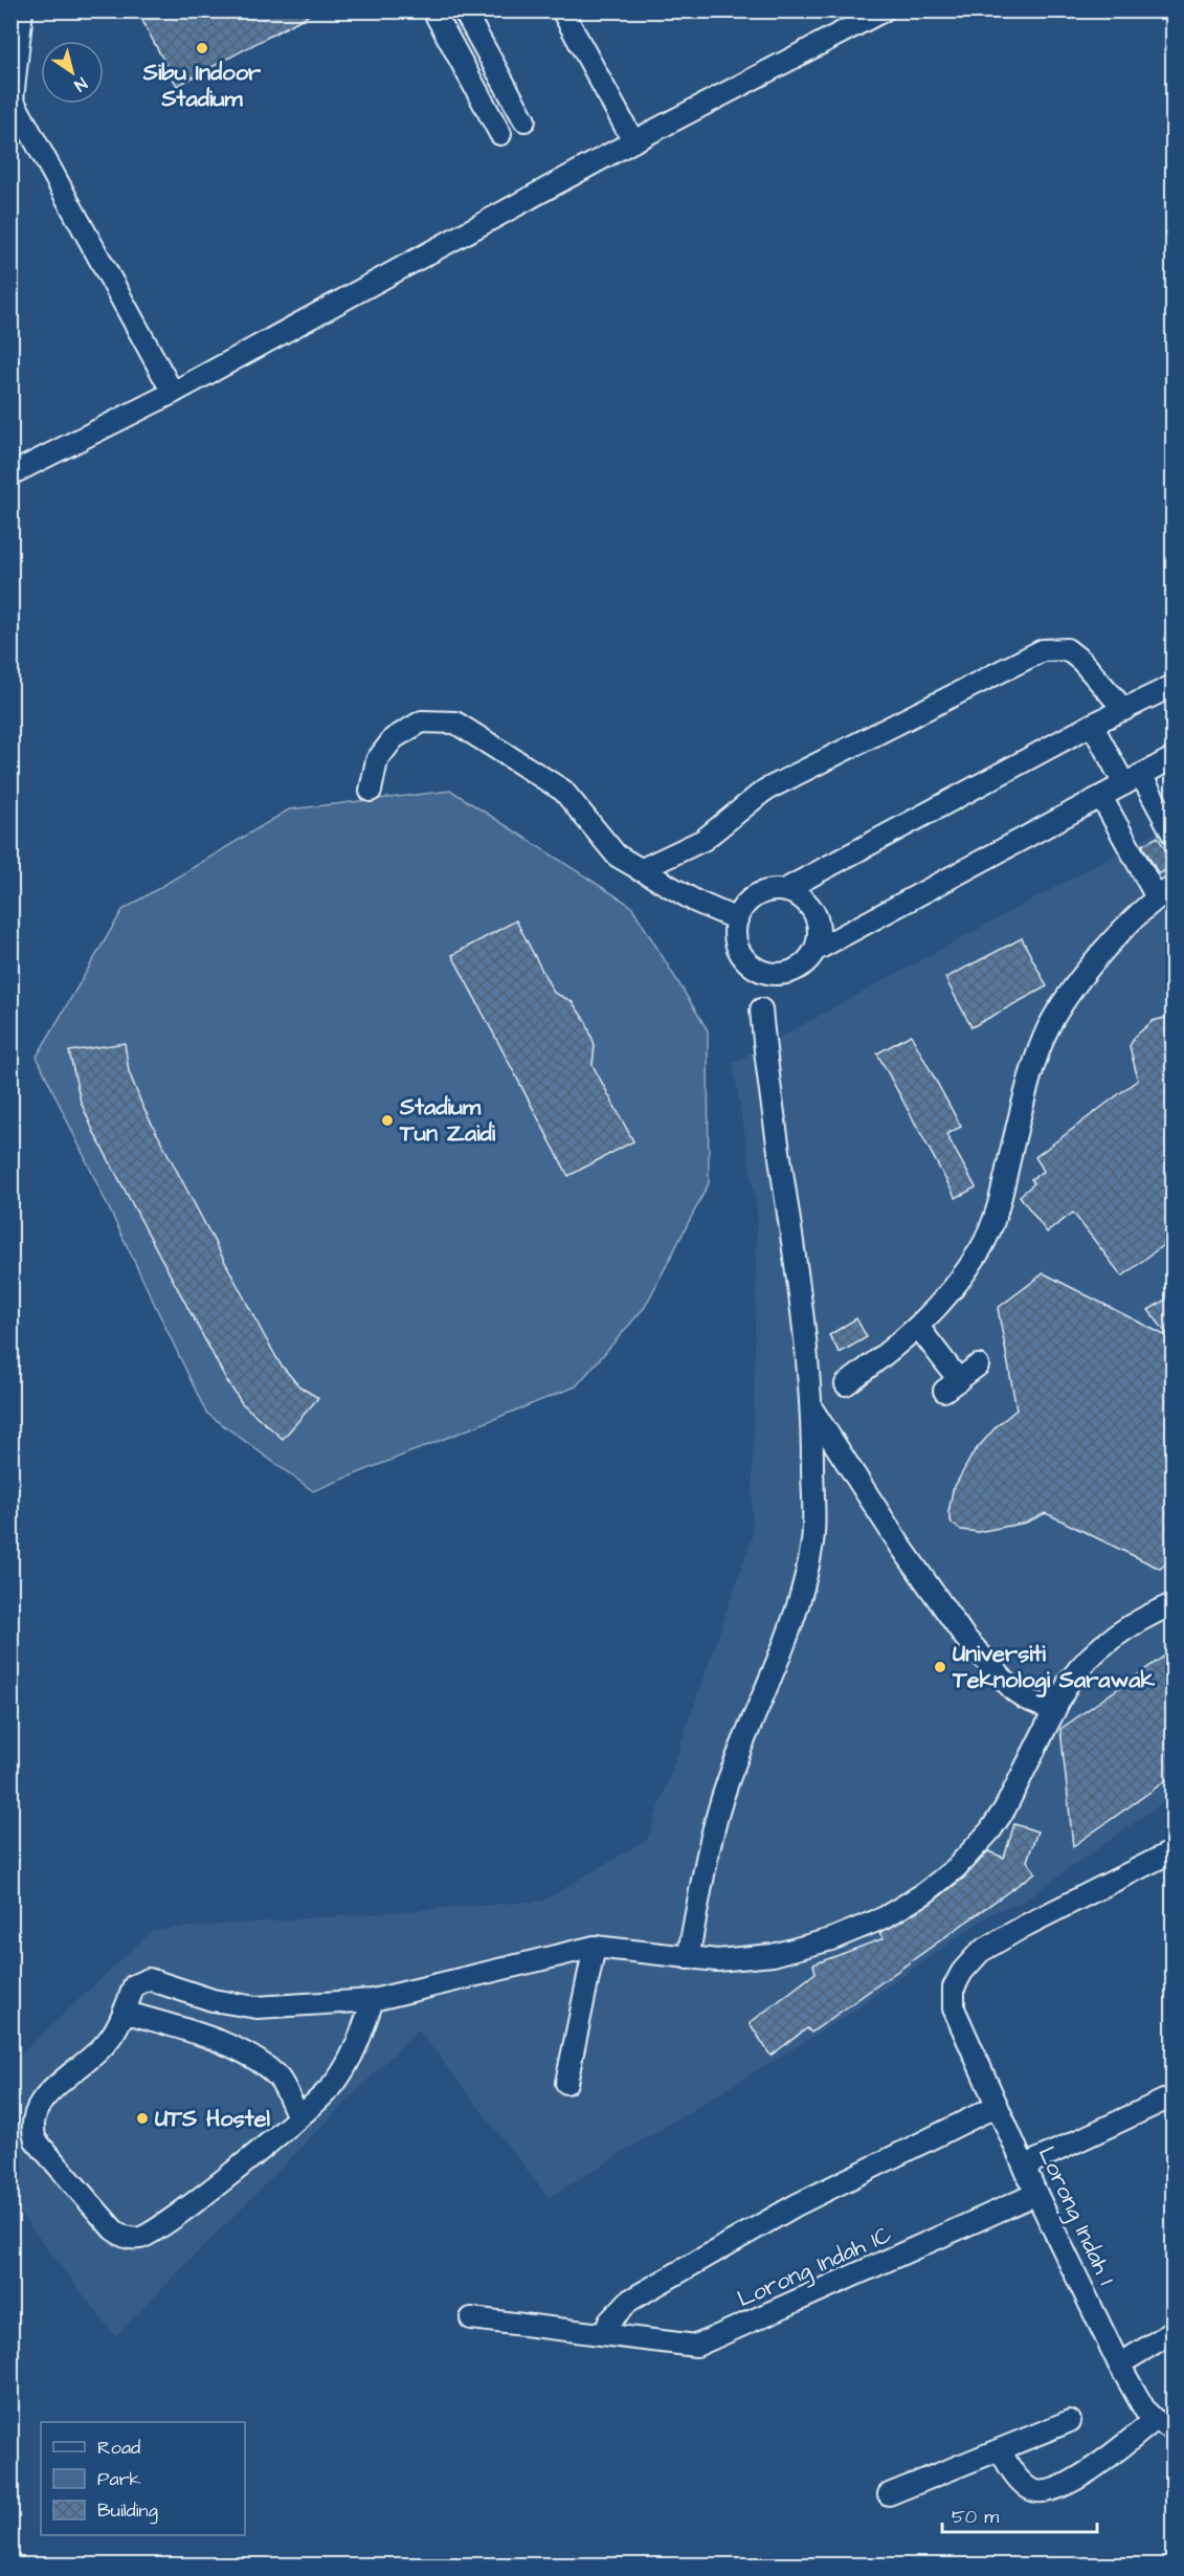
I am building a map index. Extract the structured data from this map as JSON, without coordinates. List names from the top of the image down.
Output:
{
  "streets": {
    "street": ["Lorong Indah 1", "Lorong Indah 1C"]
  },
  "crossings": [
    ["Lorong Indah 1", "Lorong Indah 1C"]
  ],
  "places": [
    "Sibu Indoor Stadium",
    "Stadium Tun Zaidi",
    "Universiti Teknologi Sarawak",
    "UTS Hostel"
  ],
  "legend": ["Road", "Park", "Building"],
  "scale_bar": "50 m",
  "north": "bottom right"
}
